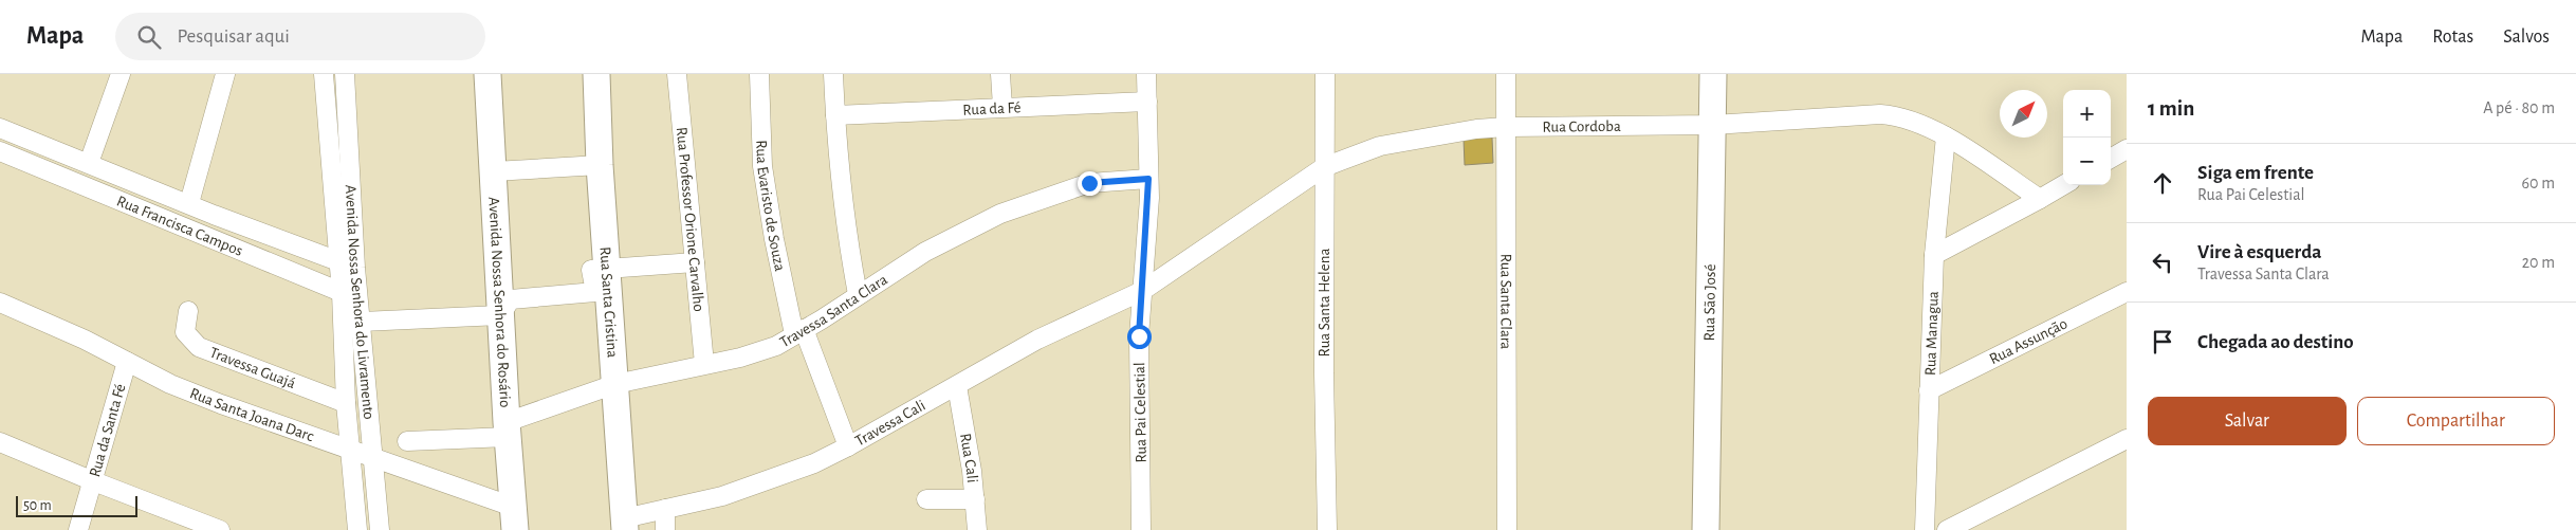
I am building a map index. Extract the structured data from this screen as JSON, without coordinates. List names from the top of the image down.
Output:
{
  "streets": {
    "main road": ["Avenida Nossa Senhora do Rosário", "Rua Santa Cristina", "Rua São José"],
    "street": [
      "Rua da Fé",
      "Rua Cordoba",
      "Rua Evaristo de Souza",
      "Rua Professor Orione Carvalho",
      "Rua Francisca Campos",
      "Rua Santa Clara",
      "Avenida Nossa Senhora do Livramento",
      "Rua Santa Helena",
      "Travessa Santa Clara",
      "Rua Managua",
      "Rua Assunção",
      "Travessa Guajá",
      "Rua Pai Celestial",
      "Rua Santa Joana Darc",
      "Travessa Cali",
      "Rua da Santa Fé",
      "Rua Cali"
    ]
  },
  "crossings": [
    ["Rua da Fé", "Rua Pai Celestial"],
    ["Rua Cordoba", "Rua Santa Clara"],
    ["Rua Cordoba", "Rua Santa Helena"],
    ["Rua Cordoba", "Rua São José"],
    ["Rua Cordoba", "Rua Managua"],
    ["Rua Cordoba", "Rua Pai Celestial"],
    ["Rua Cordoba", "Travessa Cali"],
    ["Rua Evaristo de Souza", "Travessa Santa Clara"],
    ["Rua Evaristo de Souza", "Travessa Cali"],
    ["Rua Professor Orione Carvalho", "Travessa Santa Clara"],
    ["Rua Francisca Campos", "Avenida Nossa Senhora do Livramento"],
    ["Avenida Nossa Senhora do Livramento", "Travessa Guajá"],
    ["Avenida Nossa Senhora do Livramento", "Rua Santa Joana Darc"],
    ["Avenida Nossa Senhora do Rosário", "Travessa Santa Clara"],
    ["Avenida Nossa Senhora do Rosário", "Rua Santa Joana Darc"],
    ["Rua Santa Cristina", "Travessa Santa Clara"],
    ["Rua Santa Cristina", "Travessa Cali"],
    ["Travessa Santa Clara", "Rua Pai Celestial"],
    ["Rua Managua", "Rua Assunção"],
    ["Rua Pai Celestial", "Travessa Cali"],
    ["Rua Santa Joana Darc", "Rua da Santa Fé"],
    ["Travessa Cali", "Rua Cali"]
  ],
  "scale_bar": "50 m",
  "north": "top right",
  "page": {
    "header": "Mapa",
    "search": "Pesquisar aqui",
    "nav": ["Mapa", "Rotas", "Salvos"],
    "heading": ["1 min", "A pé · 80 m"],
    "map_buttons": ["+", "−"],
    "list": [
      ["Siga em frente", "Rua Pai Celestial", "60 m"],
      ["Vire à esquerda", "Travessa Santa Clara", "20 m"],
      "Chegada ao destino"
    ],
    "buttons": ["Salvar", "Compartilhar"],
    "scale": "50 m"
  }
}
